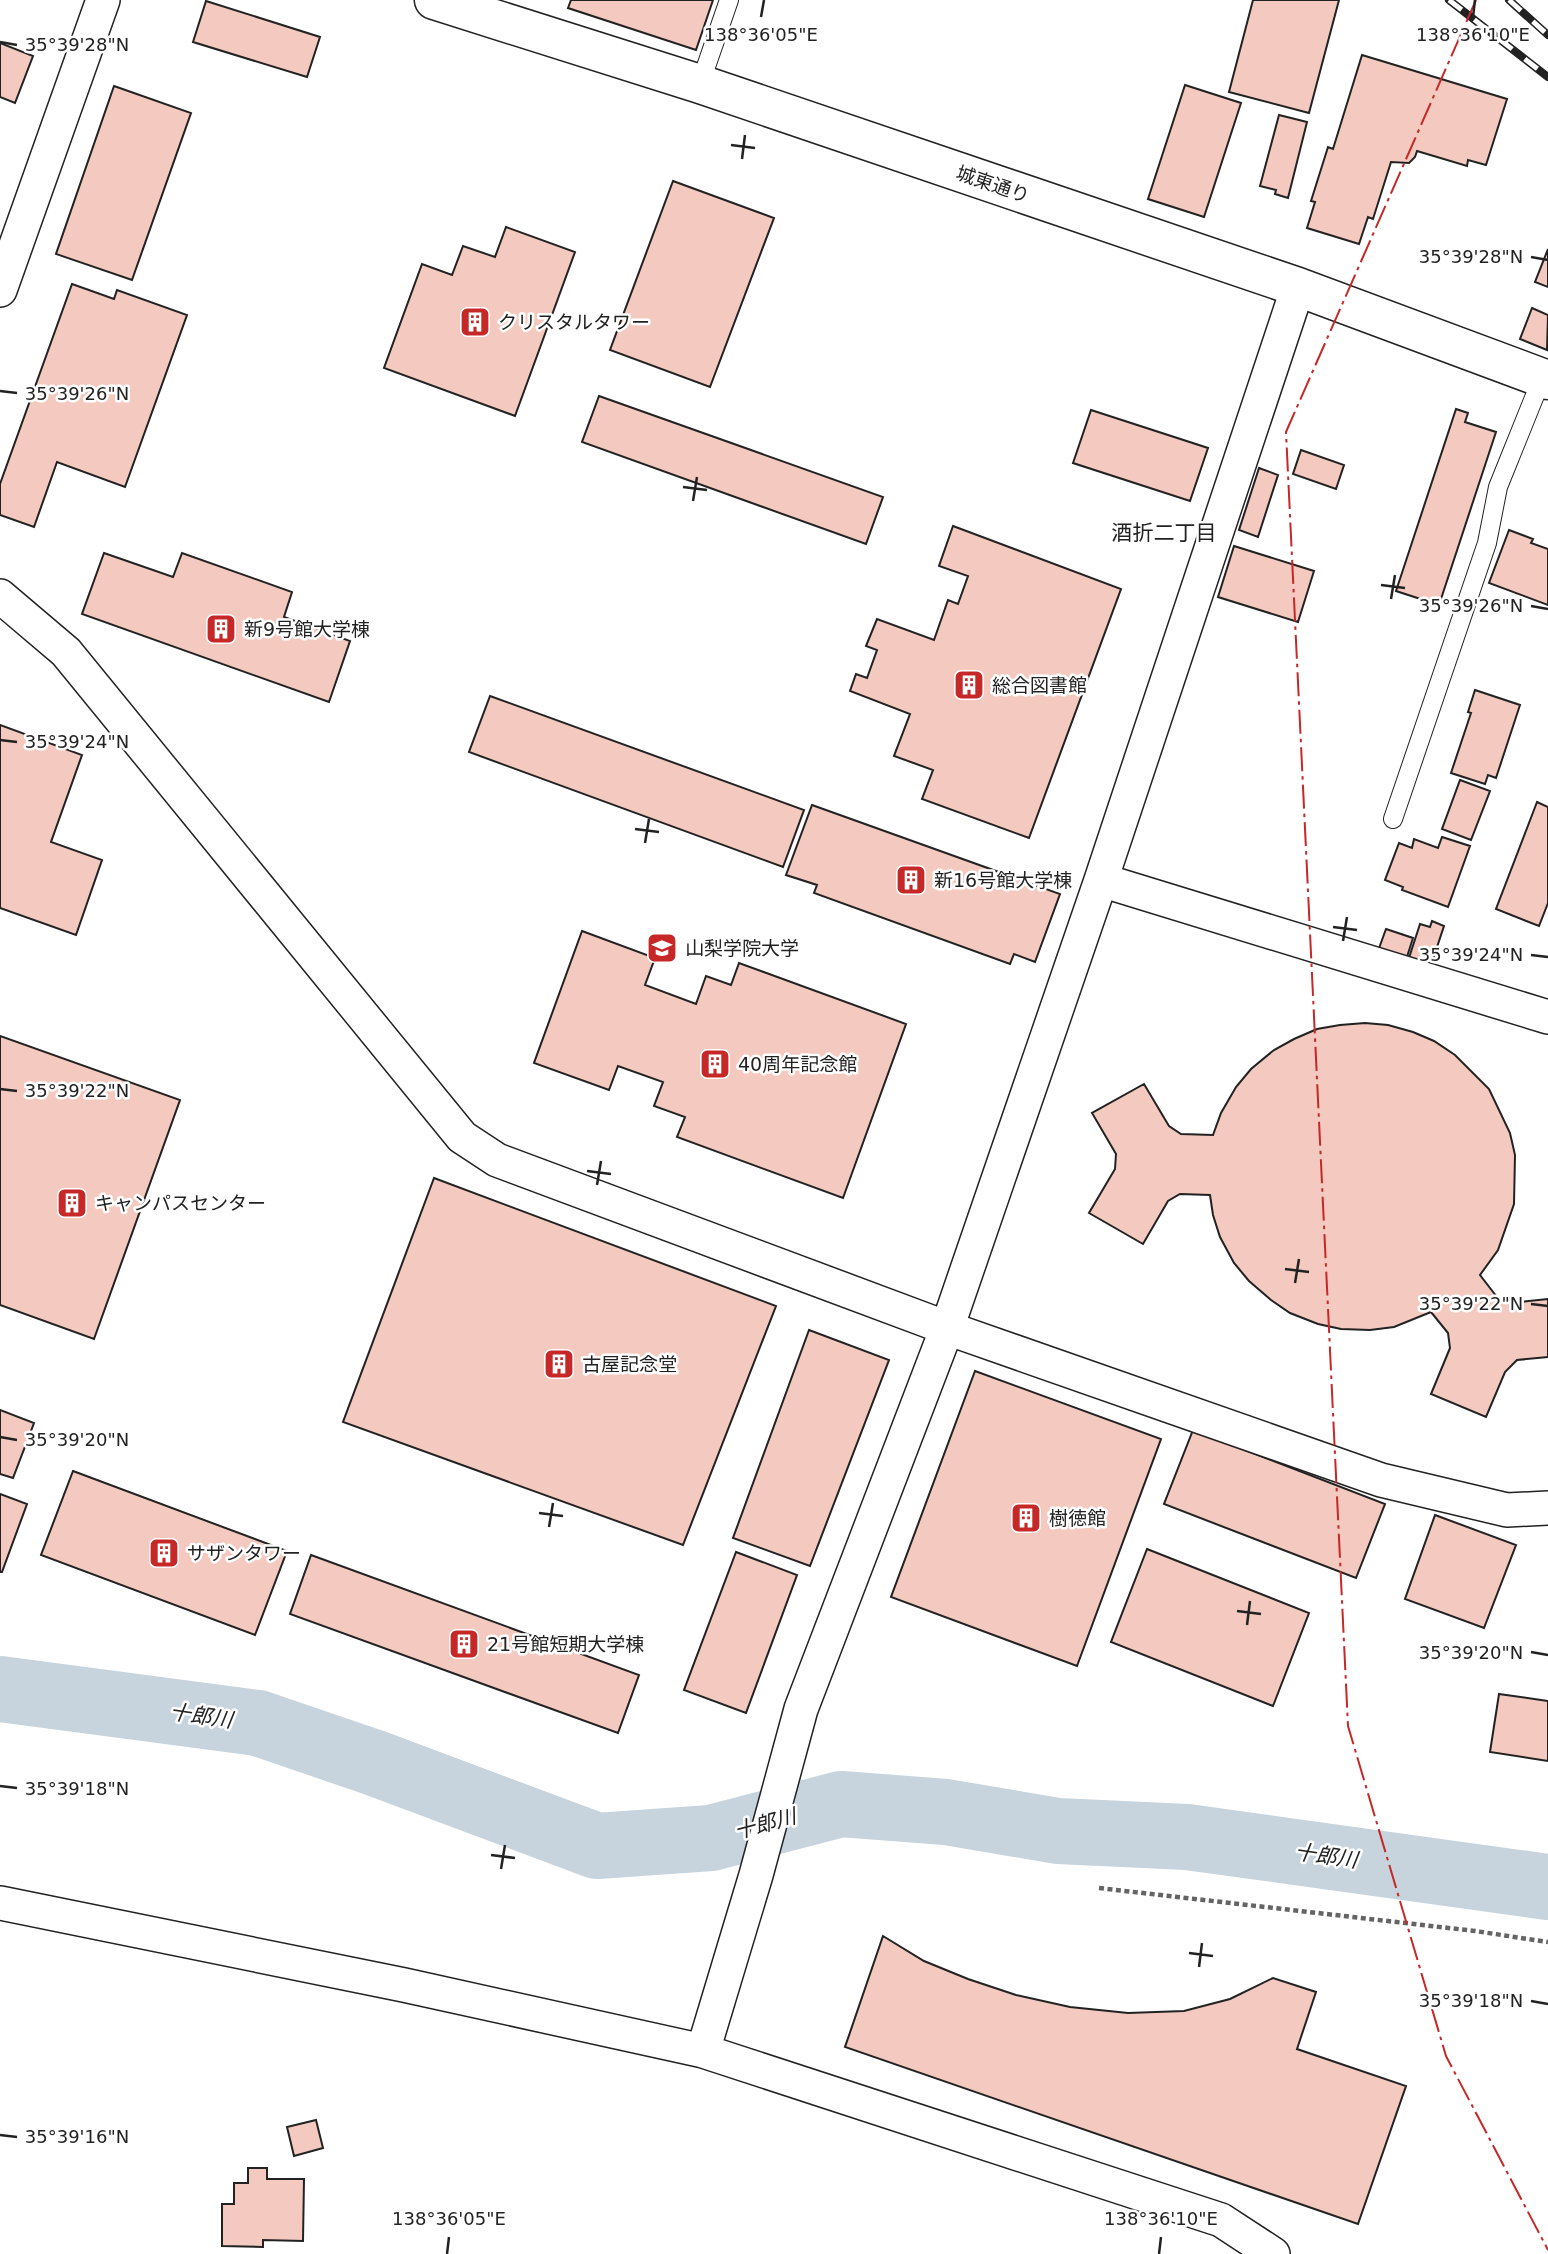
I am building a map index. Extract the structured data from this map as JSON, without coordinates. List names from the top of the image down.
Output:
{
  "streets": {
    "highway": ["城東通り"]
  },
  "districts": ["酒折二丁目"],
  "water": ["十郎川"],
  "places": {
    "building": [
      "クリスタルタワー",
      "新9号館大学棟",
      "総合図書館",
      "新16号館大学棟",
      "40周年記念館",
      "キャンパスセンター",
      "古屋記念堂",
      "樹徳館",
      "サザンタワー",
      "21号館短期大学棟"
    ],
    "school or university": ["山梨学院大学"]
  },
  "coordinates": [
    "138°36'05\"E",
    "138°36'10\"E",
    "35°39'28\"N",
    "35°39'26\"N",
    "35°39'24\"N",
    "35°39'22\"N",
    "35°39'20\"N",
    "35°39'18\"N",
    "35°39'16\"N"
  ]
}
